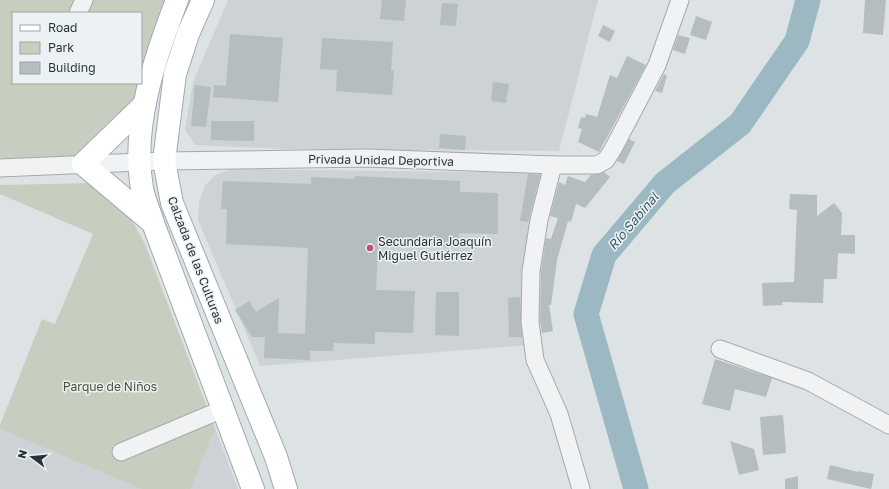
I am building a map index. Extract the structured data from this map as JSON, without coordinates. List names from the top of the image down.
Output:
{
  "streets": {
    "main road": ["Calzada de las Culturas"],
    "street": ["Privada Unidad Deportiva"]
  },
  "crossings": [
    ["Privada Unidad Deportiva", "Calzada de las Culturas"]
  ],
  "water": ["Río Sabinal"],
  "parks": ["Parque de Niños"],
  "places": ["Secundaria Joaquín Miguel Gutiérrez"],
  "legend": ["Road", "Park", "Building"],
  "north": "left"
}
